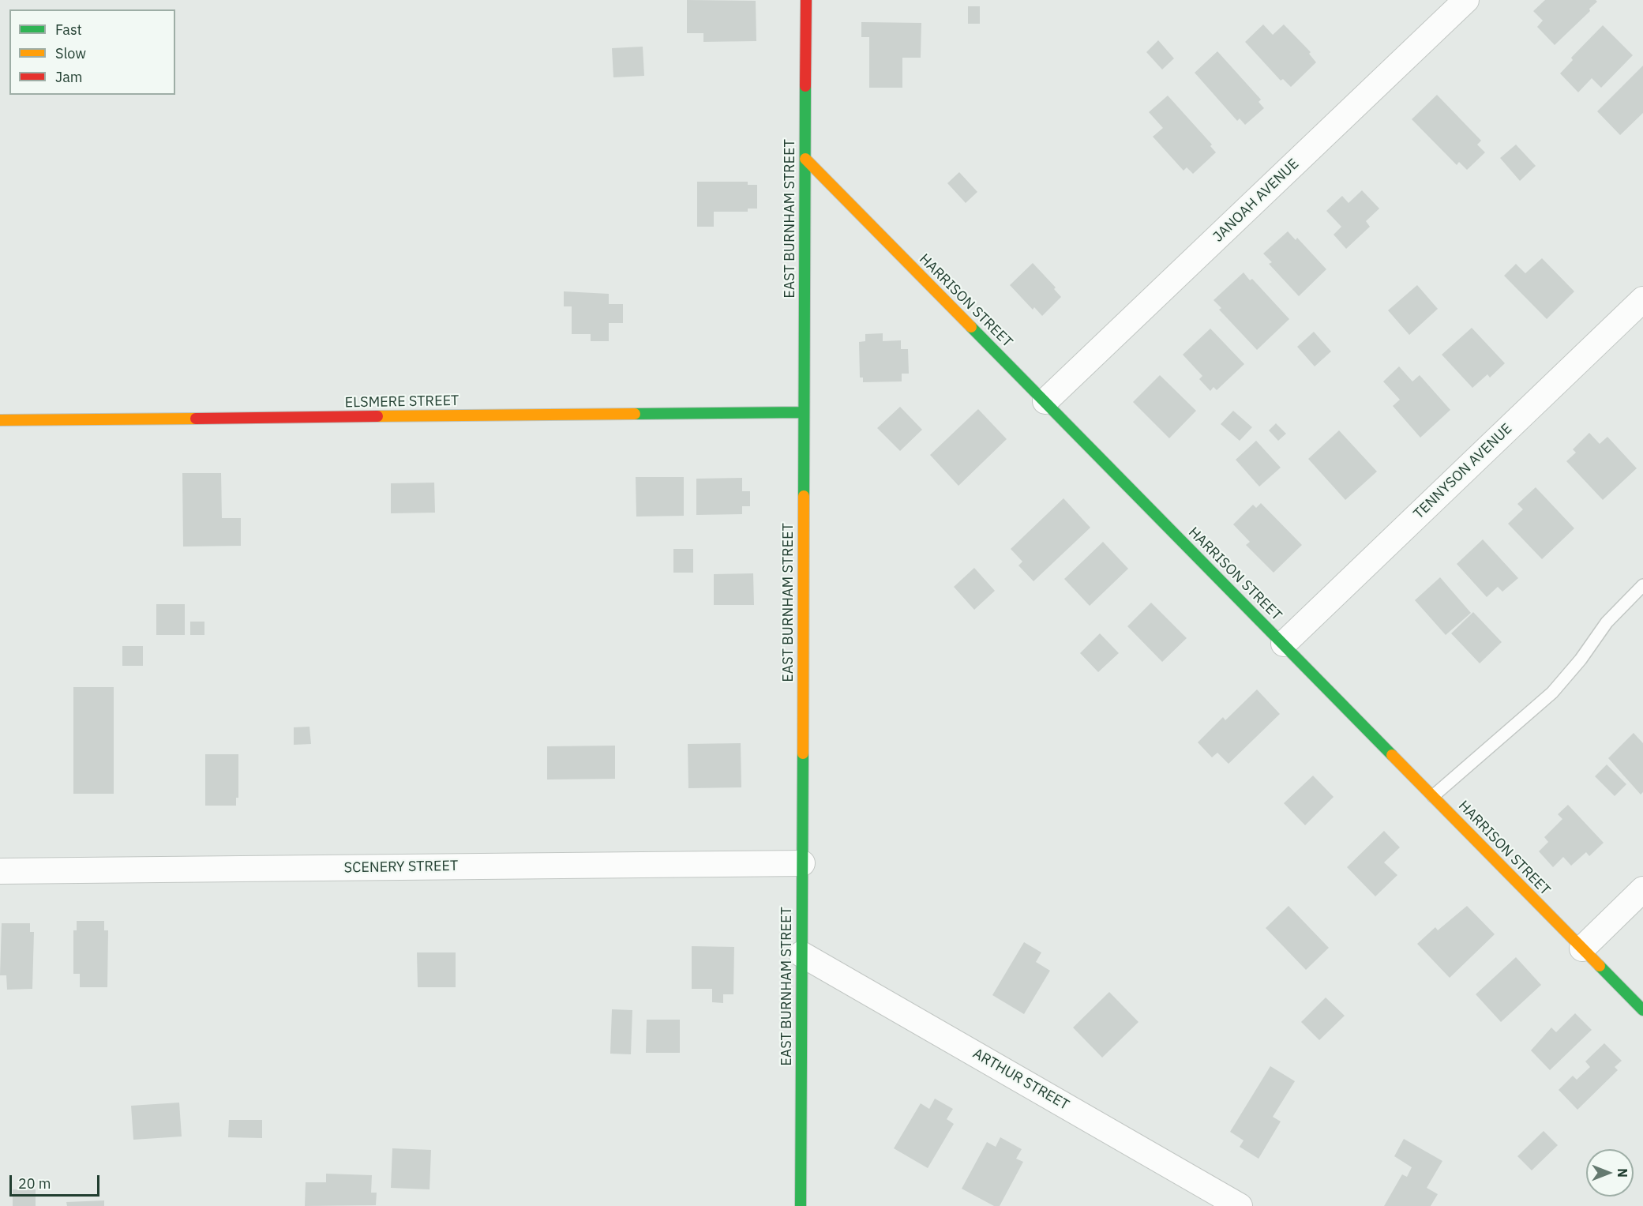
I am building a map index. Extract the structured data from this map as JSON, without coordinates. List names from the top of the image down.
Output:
{
  "streets": {
    "street": [
      "JANOAH AVENUE",
      "EAST BURNHAM STREET",
      "HARRISON STREET",
      "ELSMERE STREET",
      "TENNYSON AVENUE",
      "SCENERY STREET",
      "ARTHUR STREET"
    ]
  },
  "crossings": [
    ["JANOAH AVENUE", "HARRISON STREET"],
    ["EAST BURNHAM STREET", "HARRISON STREET"],
    ["EAST BURNHAM STREET", "ELSMERE STREET"],
    ["EAST BURNHAM STREET", "SCENERY STREET"],
    ["EAST BURNHAM STREET", "ARTHUR STREET"],
    ["HARRISON STREET", "TENNYSON AVENUE"]
  ],
  "legend": ["Fast", "Slow", "Jam"],
  "scale_bar": "20 m",
  "north": "right"
}
